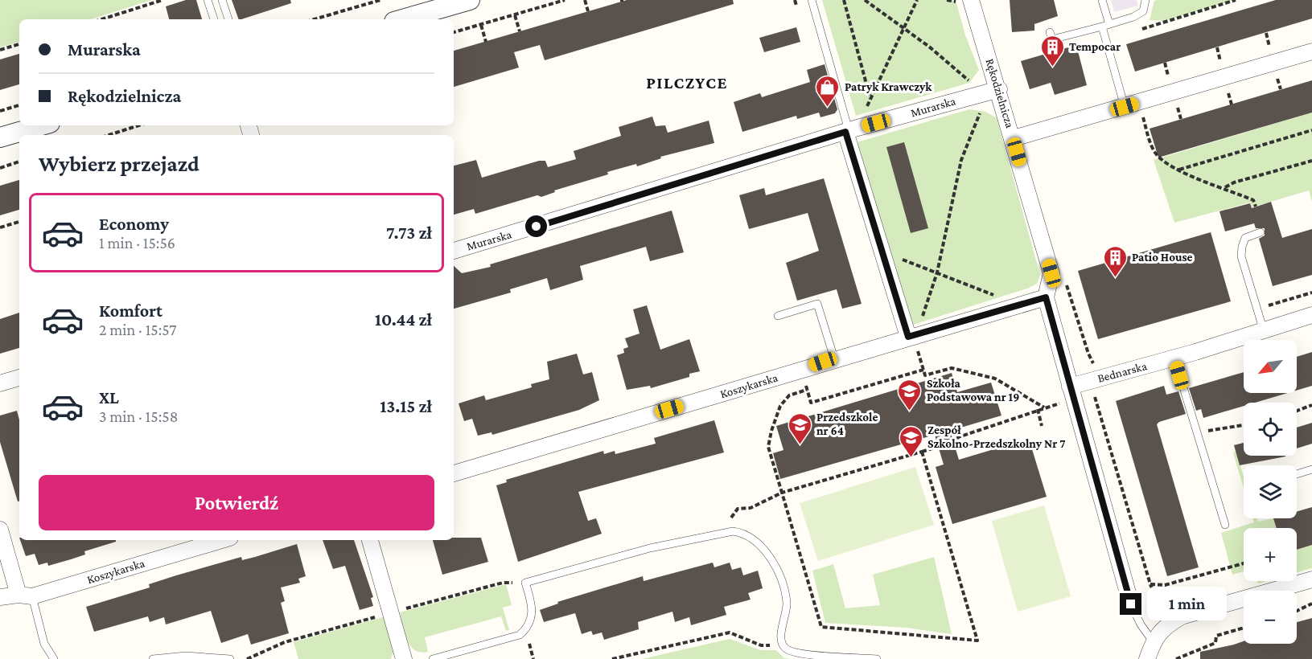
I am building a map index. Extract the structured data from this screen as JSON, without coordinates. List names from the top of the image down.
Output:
{
  "streets": {
    "street": [
      "Rękodzielnicza",
      "Murarska",
      "Bednarska",
      "Koszykarska"
    ]
  },
  "crossings": [
    ["Rękodzielnicza", "Murarska"],
    ["Rękodzielnicza", "Bednarska"],
    ["Rękodzielnicza", "Koszykarska"]
  ],
  "districts": ["PILCZYCE"],
  "places": {
    "building": ["Tempocar", "Patio House"],
    "shop": ["Patryk Krawczyk"],
    "school or university": ["Szkoła Podstawowa nr 19", "Przedszkole nr 64", "Zespół Szkolno-Przedszkolny Nr 7"]
  },
  "north": "bottom left",
  "page": {
    "banner": ["Murarska", "Rękodzielnicza"],
    "heading": "Wybierz przejazd",
    "list": [
      {
        "name": "Economy",
        "note": "1 min · 15:56",
        "value": "7.73 zł"
      },
      {
        "name": "Komfort",
        "note": "2 min · 15:57",
        "value": "10.44 zł"
      },
      {
        "name": "XL",
        "note": "3 min · 15:58",
        "value": "13.15 zł"
      }
    ],
    "map_buttons": ["+", "−"],
    "buttons": "Potwierdź",
    "bubble": "1 min"
  }
}
